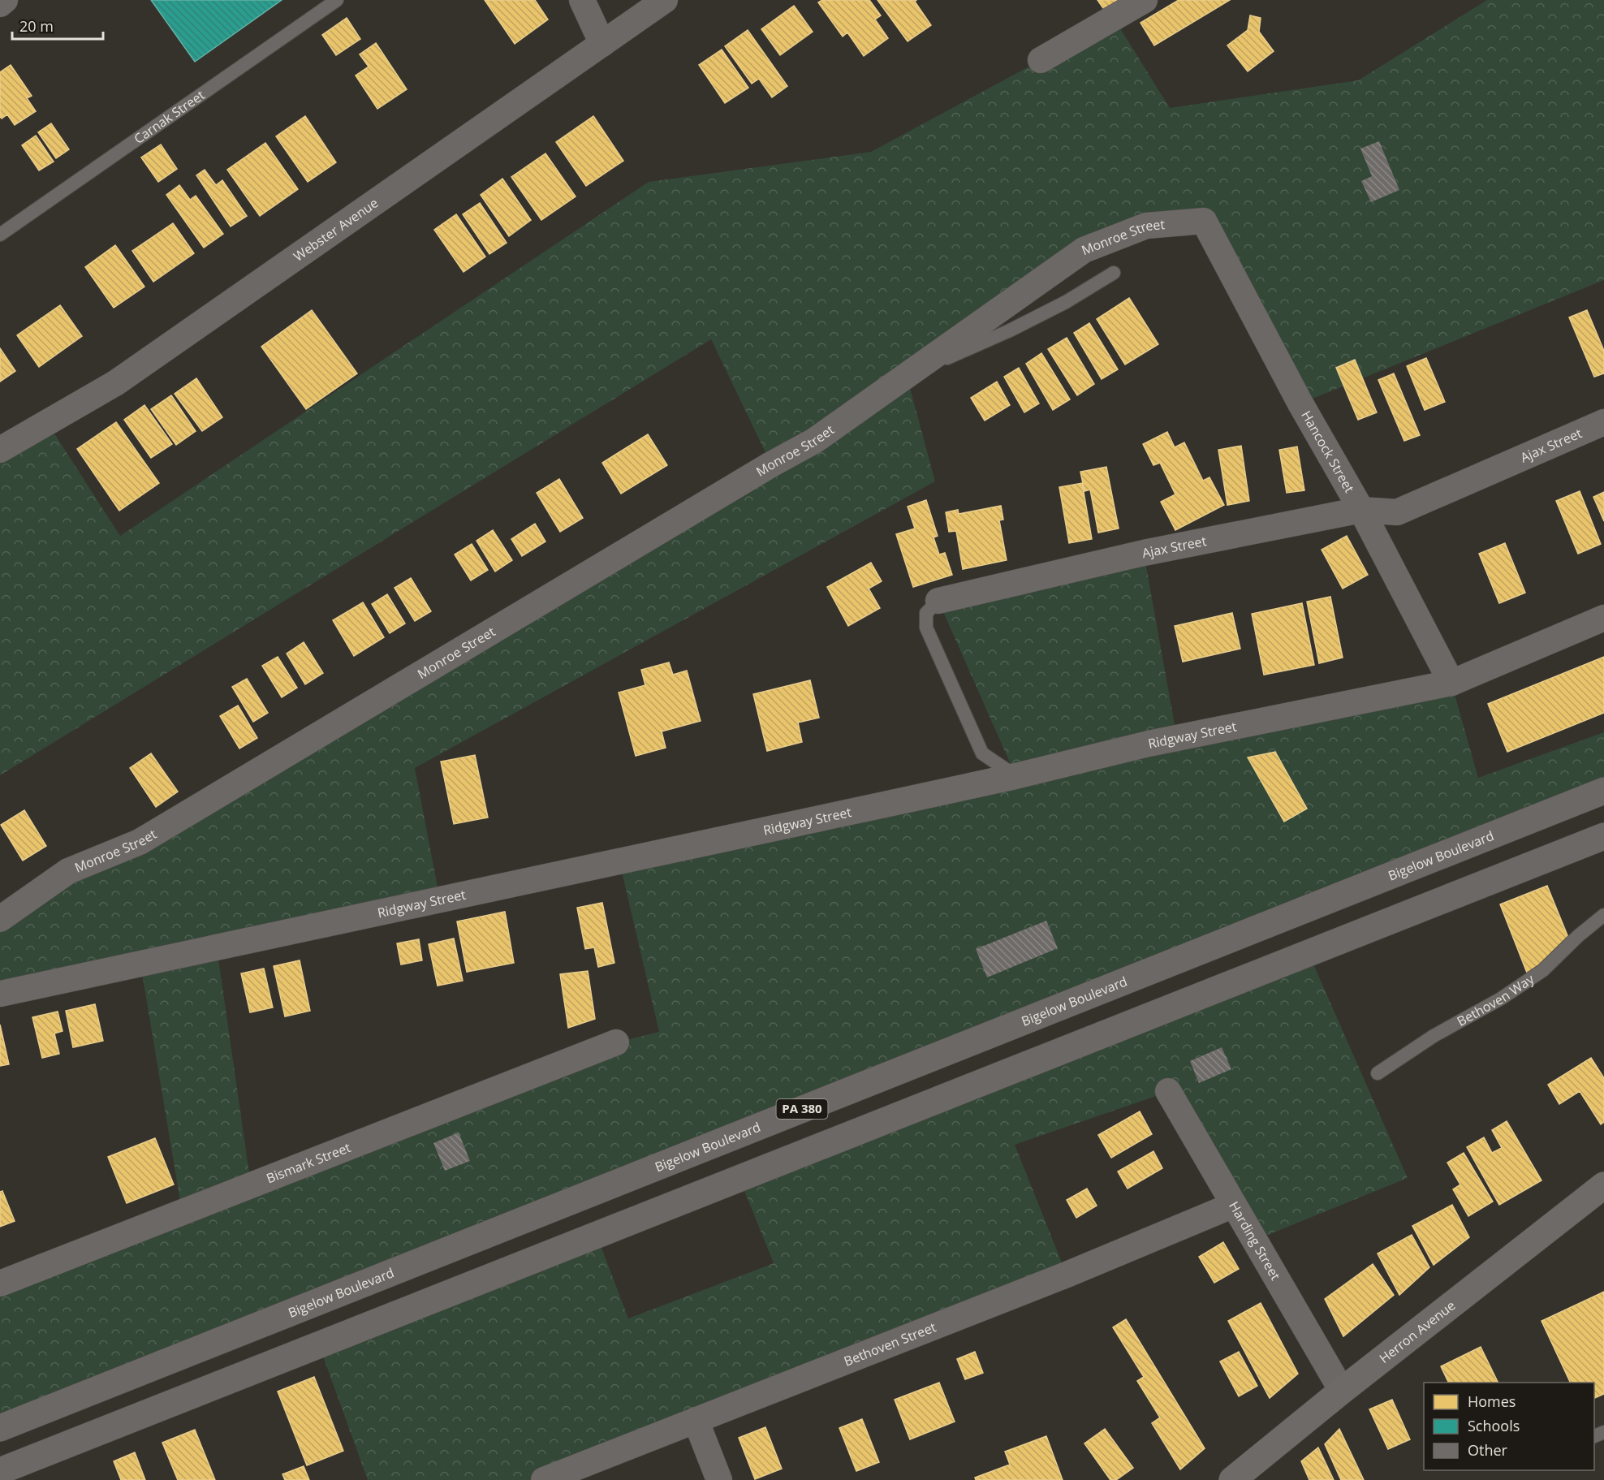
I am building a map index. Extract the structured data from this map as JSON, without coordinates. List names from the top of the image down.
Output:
{
  "streets": {
    "main road": ["Bigelow Boulevard", "PA 380"],
    "street": [
      "Webster Avenue",
      "Monroe Street",
      "Ajax Street",
      "Hancock Street",
      "Ridgway Street",
      "Bismark Street",
      "Harding Street",
      "Herron Avenue",
      "Bethoven Street"
    ],
    "lane": ["Carnak Street", "Bethoven Way"]
  },
  "crossings": [
    ["Monroe Street", "Hancock Street"],
    ["Ajax Street", "Hancock Street"],
    ["Ajax Street", "Ridgway Street"],
    ["Hancock Street", "Ridgway Street"],
    ["Harding Street", "Herron Avenue"],
    ["Harding Street", "Bethoven Street"]
  ],
  "legend": ["Homes", "Schools", "Other"],
  "scale_bar": "20 m"
}
